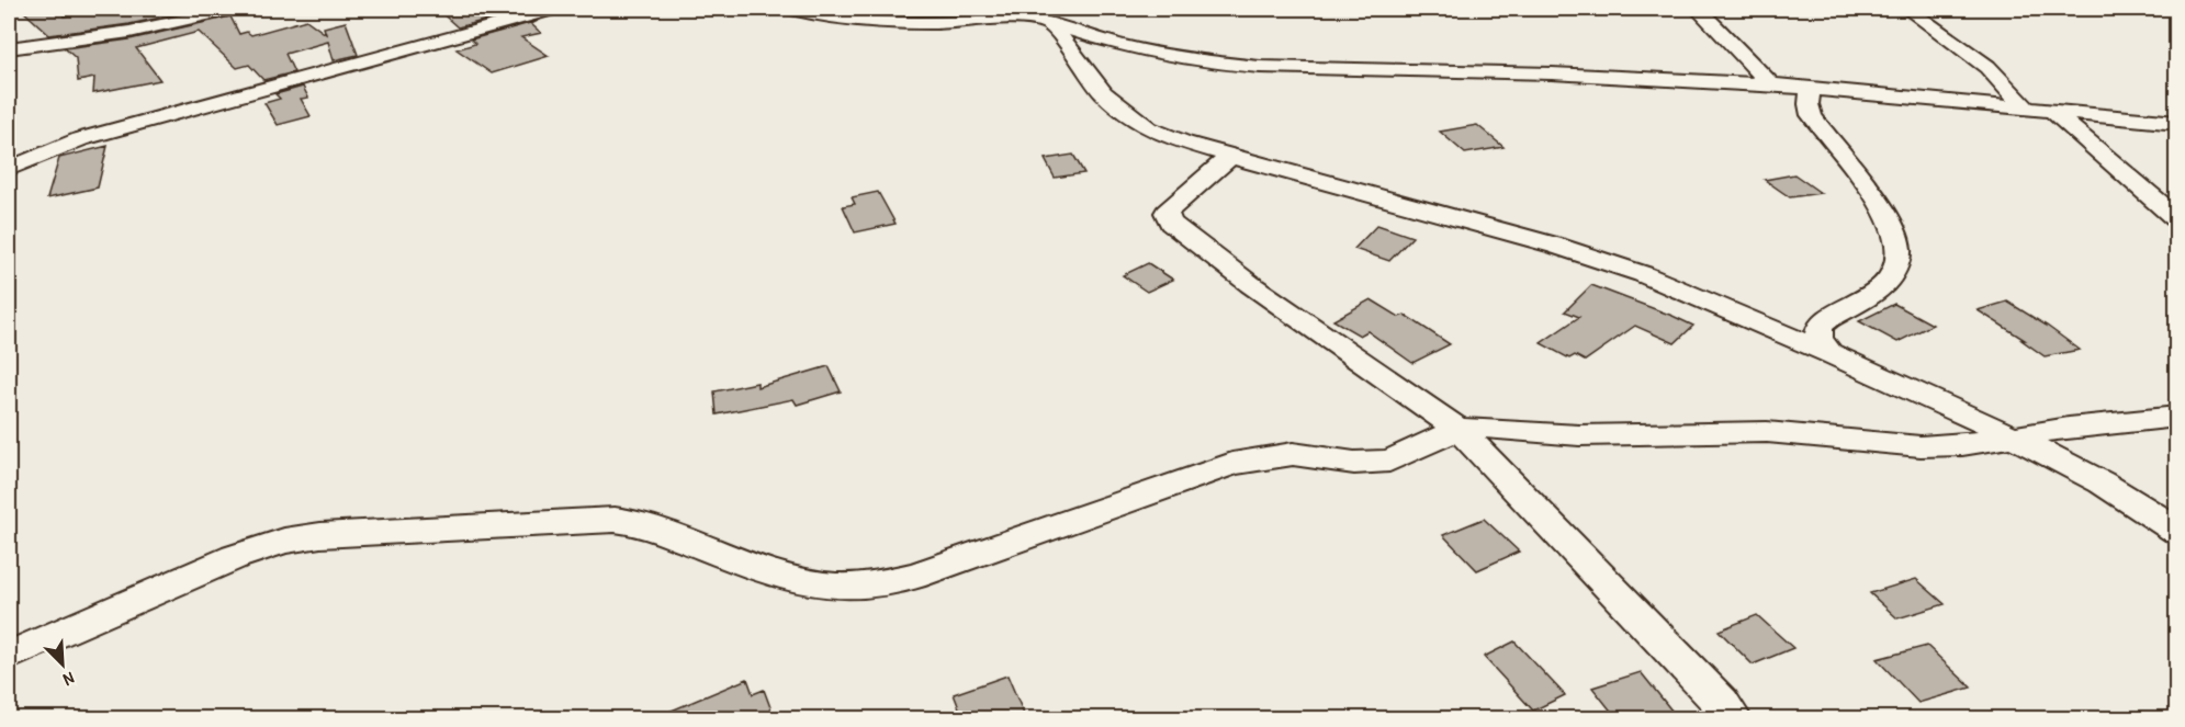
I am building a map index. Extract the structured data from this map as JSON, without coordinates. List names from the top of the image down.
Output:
{
  "north": "bottom right"
}
